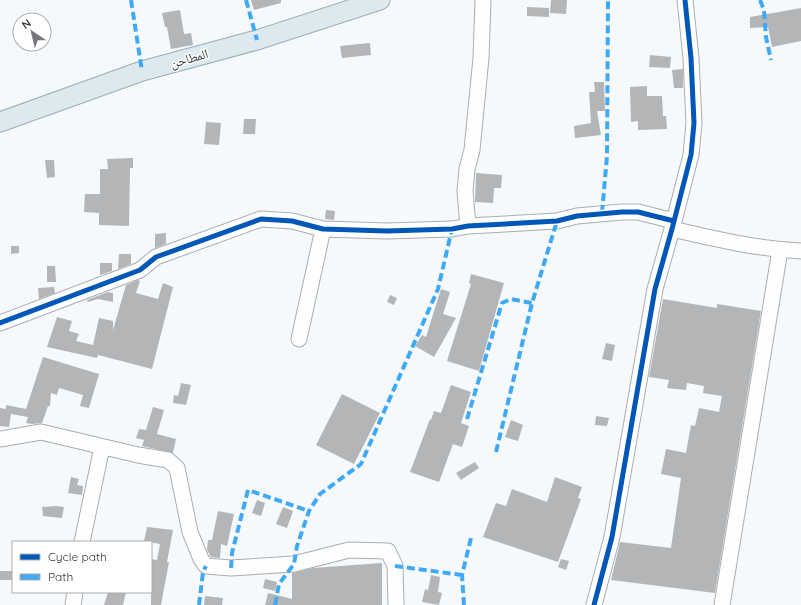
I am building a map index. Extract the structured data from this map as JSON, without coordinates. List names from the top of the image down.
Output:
{
  "streets": {
    "main road": ["المطاحن"]
  },
  "legend": ["Cycle path", "Path"],
  "north": "top left"
}
